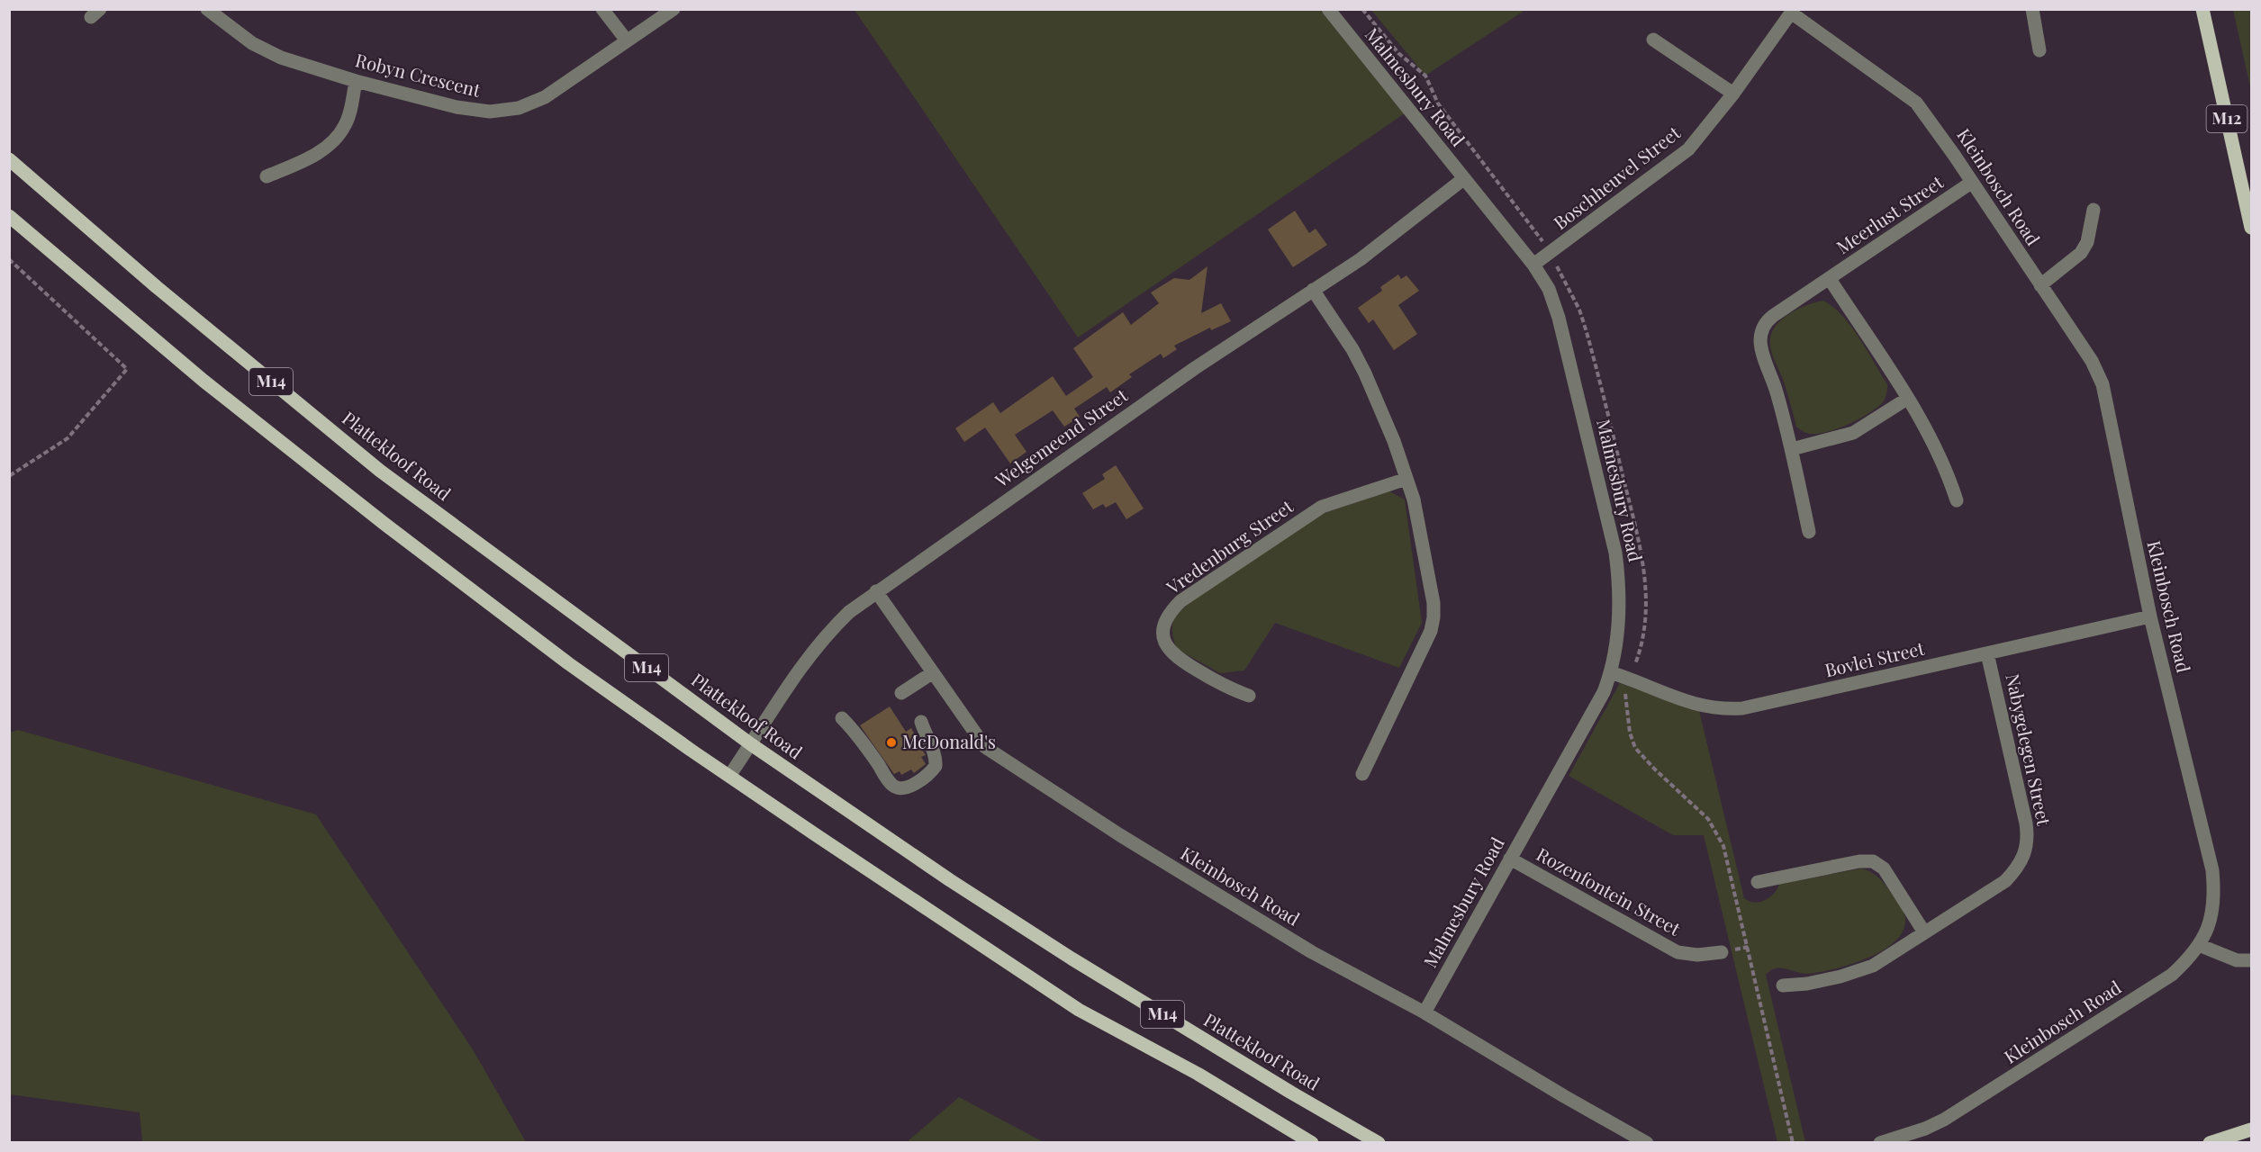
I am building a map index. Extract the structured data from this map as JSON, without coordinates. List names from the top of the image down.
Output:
{
  "streets": {
    "main road": ["M12", "M14", "Plattekloof Road"],
    "street": [
      "Robyn Crescent",
      "Malmesbury Road",
      "Boschheuvel Street",
      "Kleinbosch Road",
      "Meerlust Street",
      "Welgemeend Street",
      "Vredenburg Street",
      "Bovlei Street",
      "Nabygelegen Street",
      "Rozenfontein Street"
    ]
  },
  "crossings": [
    ["Malmesbury Road", "Boschheuvel Street"],
    ["Malmesbury Road", "Kleinbosch Road"],
    ["Malmesbury Road", "Welgemeend Street"],
    ["Malmesbury Road", "Bovlei Street"],
    ["Malmesbury Road", "Rozenfontein Street"],
    ["Boschheuvel Street", "Kleinbosch Road"],
    ["Kleinbosch Road", "Meerlust Street"],
    ["Kleinbosch Road", "Welgemeend Street"],
    ["Kleinbosch Road", "Bovlei Street"],
    ["M14", "Welgemeend Street"],
    ["Welgemeend Street", "Plattekloof Road"],
    ["Bovlei Street", "Nabygelegen Street"]
  ],
  "places": ["McDonald's"]
}
